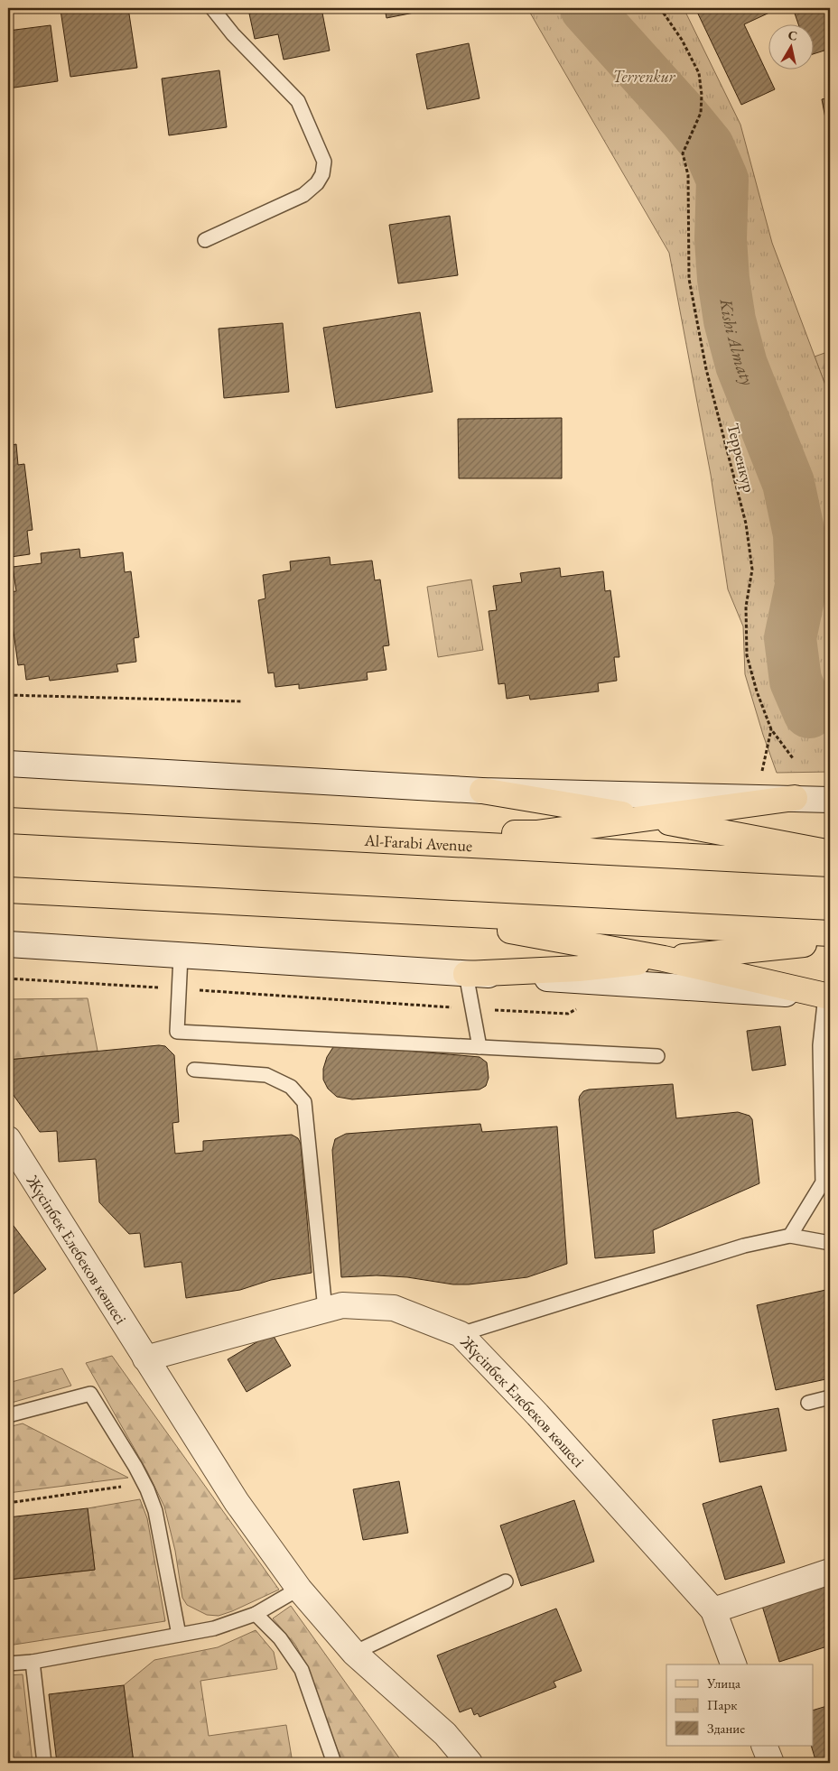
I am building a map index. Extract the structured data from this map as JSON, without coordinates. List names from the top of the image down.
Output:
{
  "streets": {
    "main road": ["Al-Farabi Avenue"],
    "street": ["Жүсіпбек Елебеков көшесі"],
    "path": ["Терренкур"]
  },
  "water": ["Kіshі Almaty"],
  "parks": ["Terrenkur"],
  "legend": ["Улица", "Парк", "Здание"],
  "north": "top"
}
